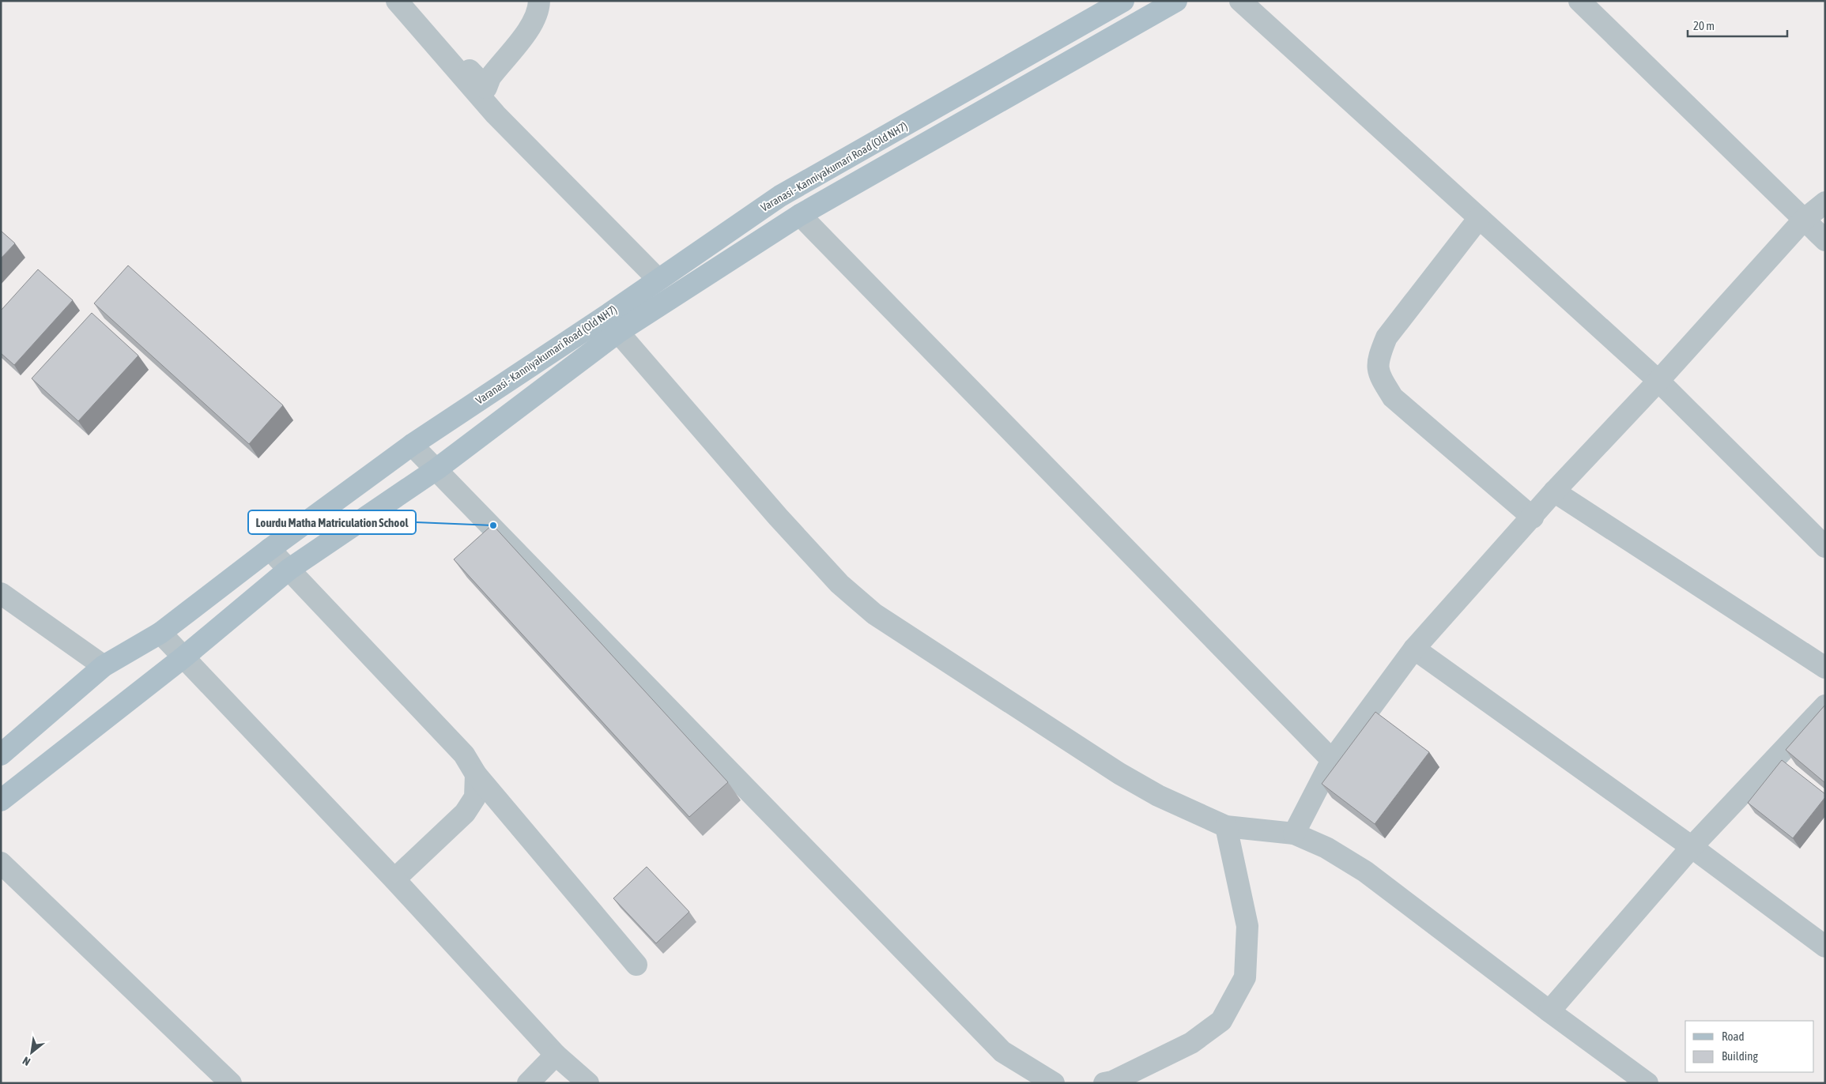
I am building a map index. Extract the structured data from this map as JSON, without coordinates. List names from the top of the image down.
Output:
{
  "streets": {
    "main road": ["Varanasi - Kanniyakumari Road (Old NH7)"]
  },
  "places": ["Lourdu Matha Matriculation School"],
  "legend": ["Road", "Building"],
  "scale_bar": "20 m",
  "north": "bottom left"
}
